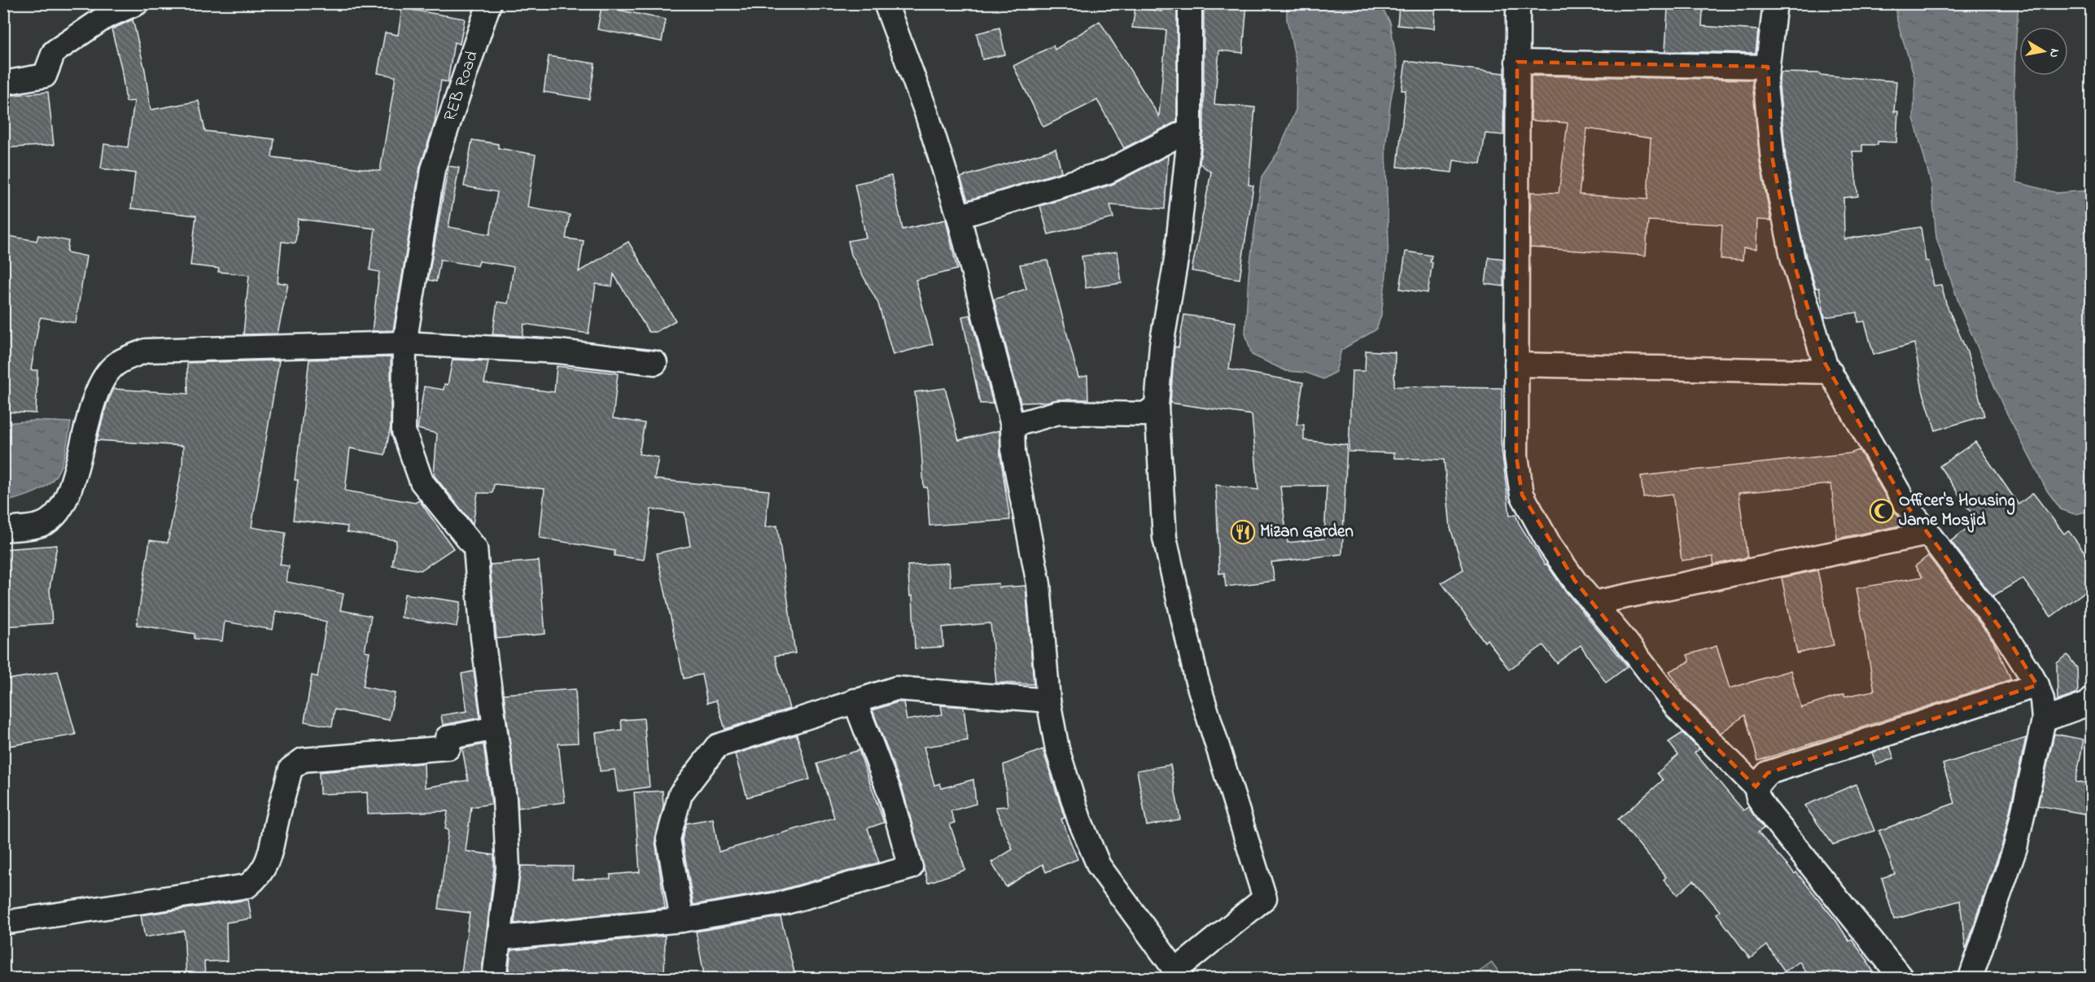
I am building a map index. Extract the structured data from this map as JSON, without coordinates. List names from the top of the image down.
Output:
{
  "streets": {
    "street": ["REB Road"]
  },
  "places": {
    "mosque": ["Officer's Housing Jame Mosjid"],
    "restaurant": ["Mizan Garden"]
  },
  "north": "right"
}
